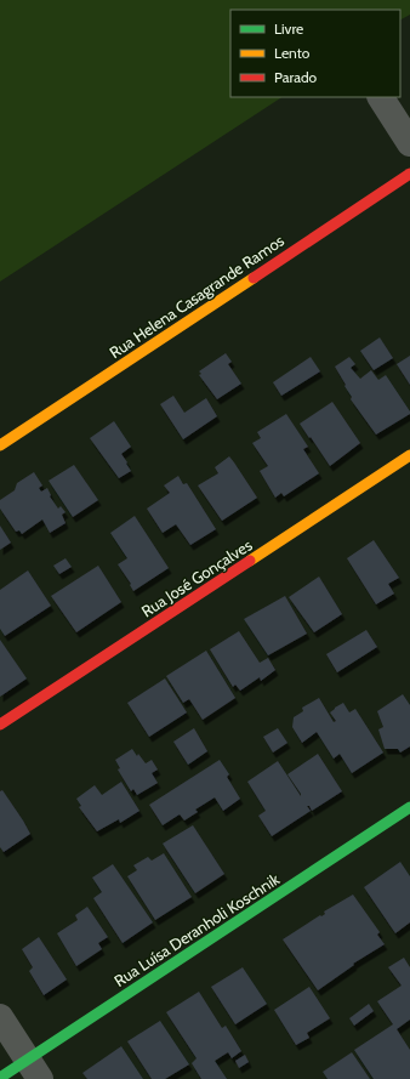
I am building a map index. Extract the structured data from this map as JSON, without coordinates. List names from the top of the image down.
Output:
{
  "streets": {
    "street": ["Rua Helena Casagrande Ramos", "Rua José Gonçalves", "Rua Luísa Deranholi Koschnik"]
  },
  "legend": ["Livre", "Lento", "Parado"]
}
